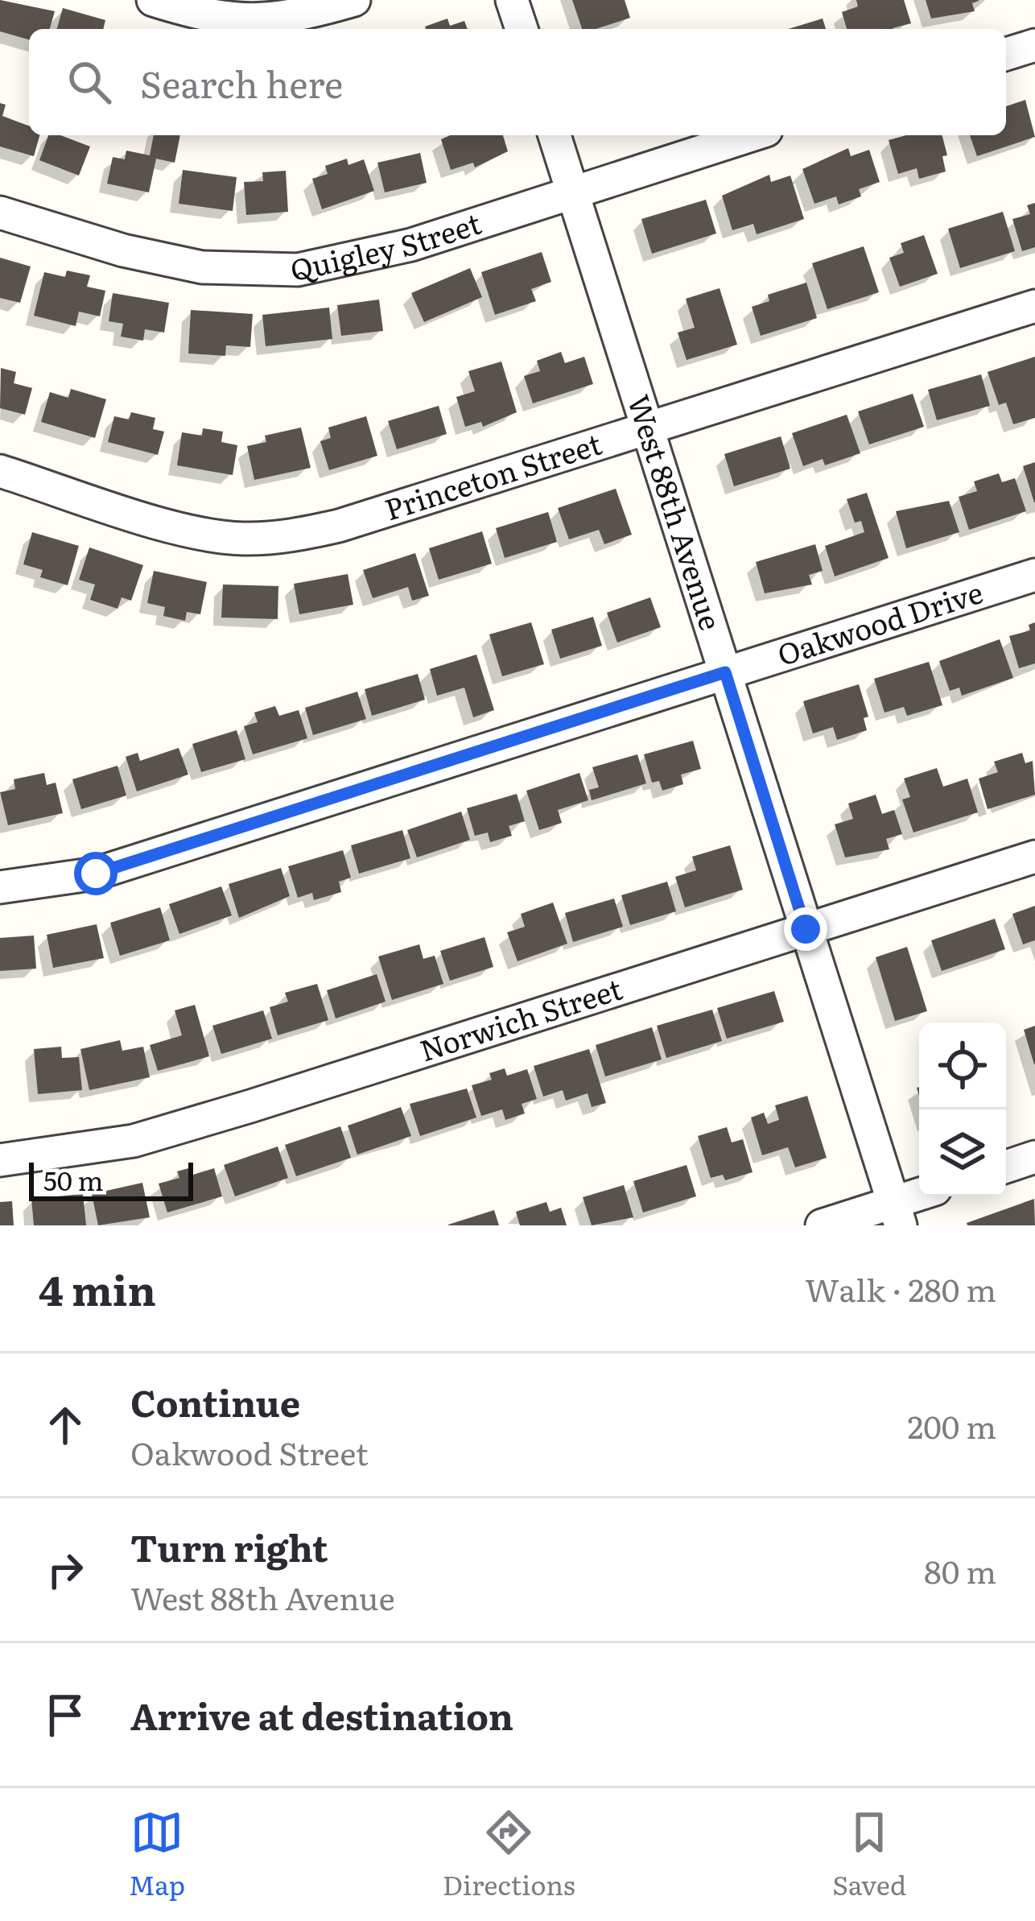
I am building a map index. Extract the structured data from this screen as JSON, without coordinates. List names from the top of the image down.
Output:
{
  "streets": {
    "street": [
      "Quigley Street",
      "Princeton Street",
      "West 88th Avenue",
      "Oakwood Drive",
      "Norwich Street"
    ]
  },
  "crossings": [
    ["Quigley Street", "West 88th Avenue"],
    ["Princeton Street", "West 88th Avenue"],
    ["West 88th Avenue", "Oakwood Drive"],
    ["West 88th Avenue", "Norwich Street"]
  ],
  "scale_bar": "50 m",
  "page": {
    "search": "Search here",
    "scale": "50 m",
    "heading": ["4 min", "Walk · 280 m"],
    "list": [
      ["Continue", "Oakwood Street", "200 m"],
      ["Turn right", "West 88th Avenue", "80 m"],
      "Arrive at destination"
    ],
    "nav": ["Map", "Directions", "Saved"]
  }
}
